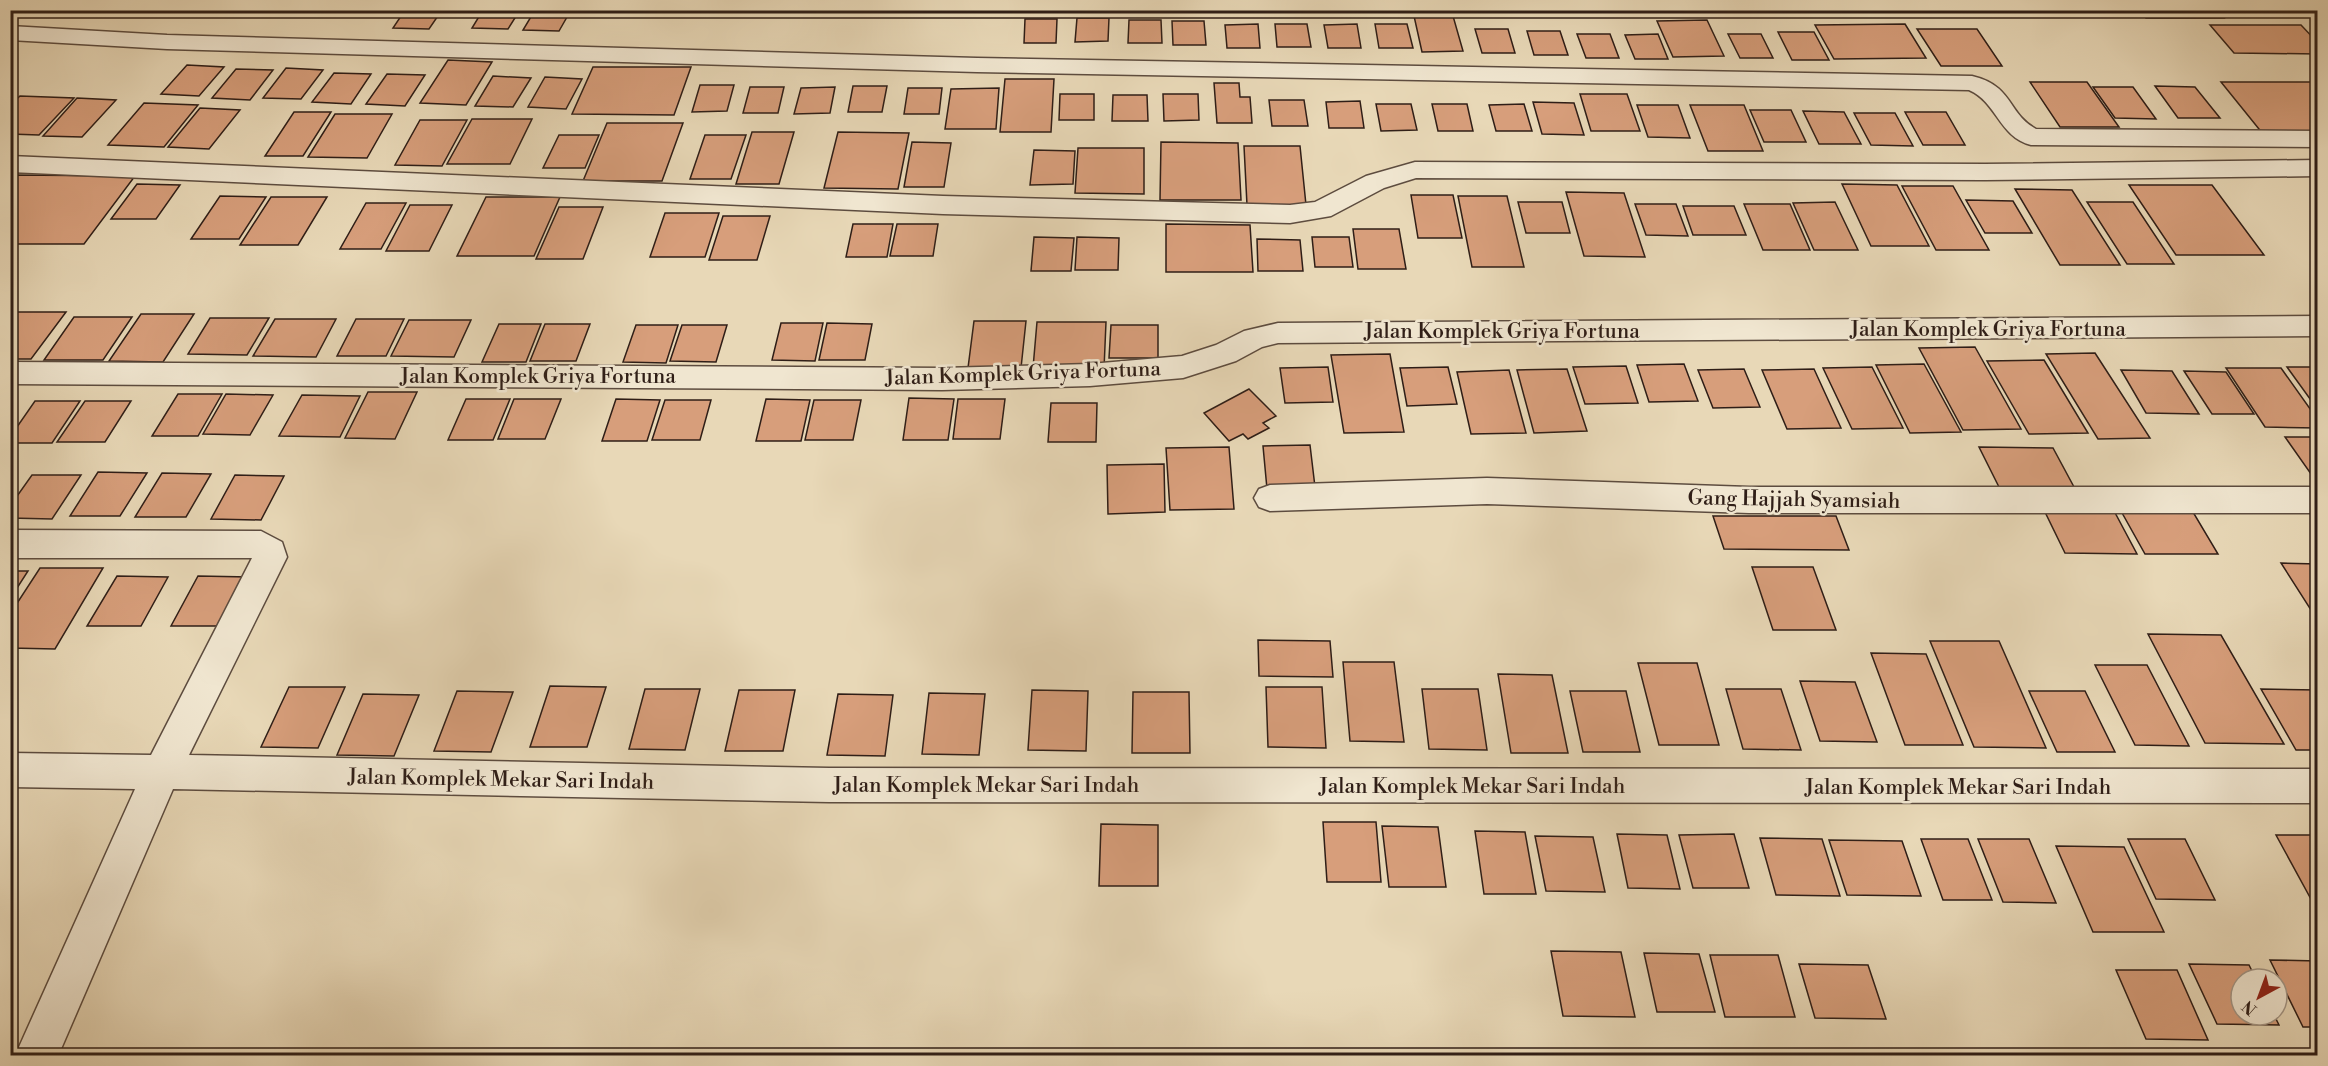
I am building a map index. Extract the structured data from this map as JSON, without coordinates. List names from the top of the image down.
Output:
{
  "streets": {
    "street": ["Jalan Komplek Griya Fortuna", "Gang Hajjah Syamsiah", "Jalan Komplek Mekar Sari Indah"]
  },
  "north": "bottom left"
}
